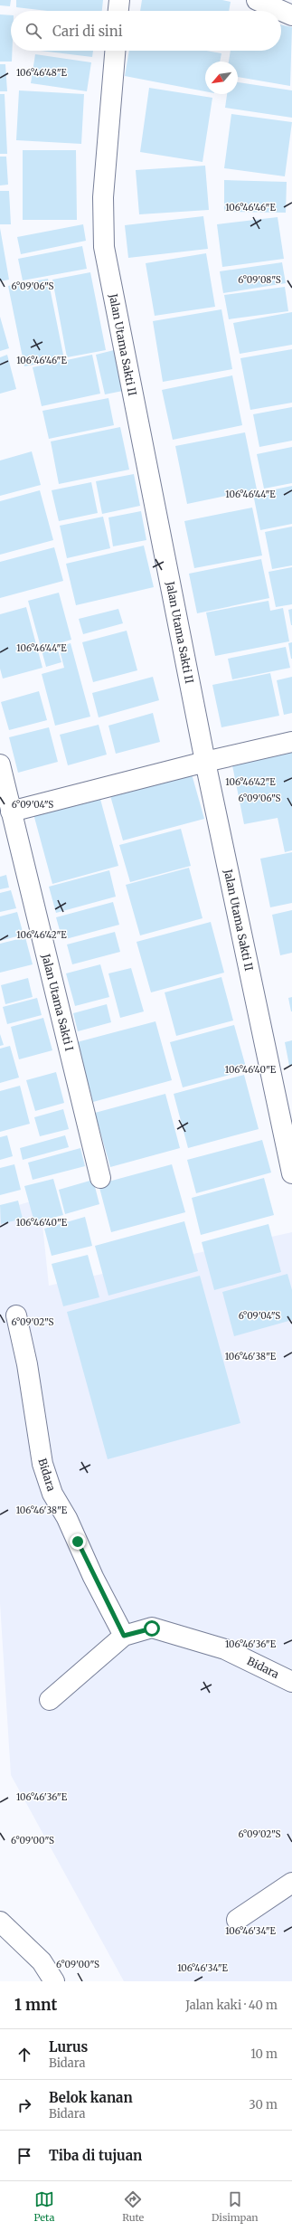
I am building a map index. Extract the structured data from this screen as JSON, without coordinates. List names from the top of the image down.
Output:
{
  "streets": {
    "street": ["Jalan Utama Sakti II", "Jalan Utama Sakti I", "Bidara"]
  },
  "north": "bottom left",
  "page": {
    "search": "Cari di sini",
    "heading": ["1 mnt", "Jalan kaki · 40 m"],
    "list": [
      ["Lurus", "Bidara", "10 m"],
      ["Belok kanan", "Bidara", "30 m"],
      "Tiba di tujuan"
    ],
    "nav": ["Peta", "Rute", "Disimpan"]
  },
  "coordinates": [
    "106°46'48\"E",
    "106°46'46\"E",
    "6°09'08\"S",
    "6°09'06\"S",
    "106°46'44\"E",
    "106°46'42\"E",
    "6°09'04\"S",
    "106°46'40\"E",
    "6°09'02\"S",
    "106°46'38\"E",
    "106°46'36\"E",
    "6°09'00\"S",
    "106°46'34\"E"
  ]
}
